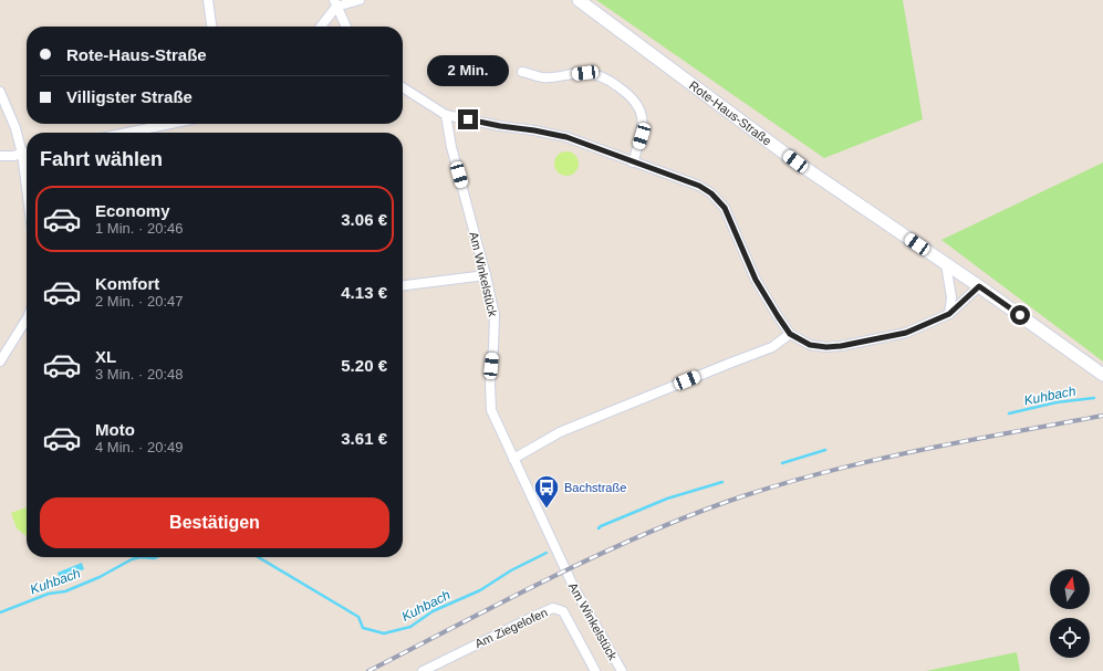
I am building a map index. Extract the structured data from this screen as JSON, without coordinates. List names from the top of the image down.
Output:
{
  "streets": {
    "main road": ["Rote-Haus-Straße"],
    "street": ["Am Winkelstück", "Am Ziegelofen"]
  },
  "water": ["Kuhbach"],
  "places": {
    "bus stop": ["Bachstraße"]
  },
  "north": "top",
  "page": {
    "banner": ["Rote-Haus-Straße", "Villigster Straße"],
    "bubble": "2 Min.",
    "heading": "Fahrt wählen",
    "list": [
      {
        "name": "Economy",
        "note": "1 Min. · 20:46",
        "value": "3.06 €"
      },
      {
        "name": "Komfort",
        "note": "2 Min. · 20:47",
        "value": "4.13 €"
      },
      {
        "name": "XL",
        "note": "3 Min. · 20:48",
        "value": "5.20 €"
      },
      {
        "name": "Moto",
        "note": "4 Min. · 20:49",
        "value": "3.61 €"
      }
    ],
    "buttons": "Bestätigen"
  }
}
